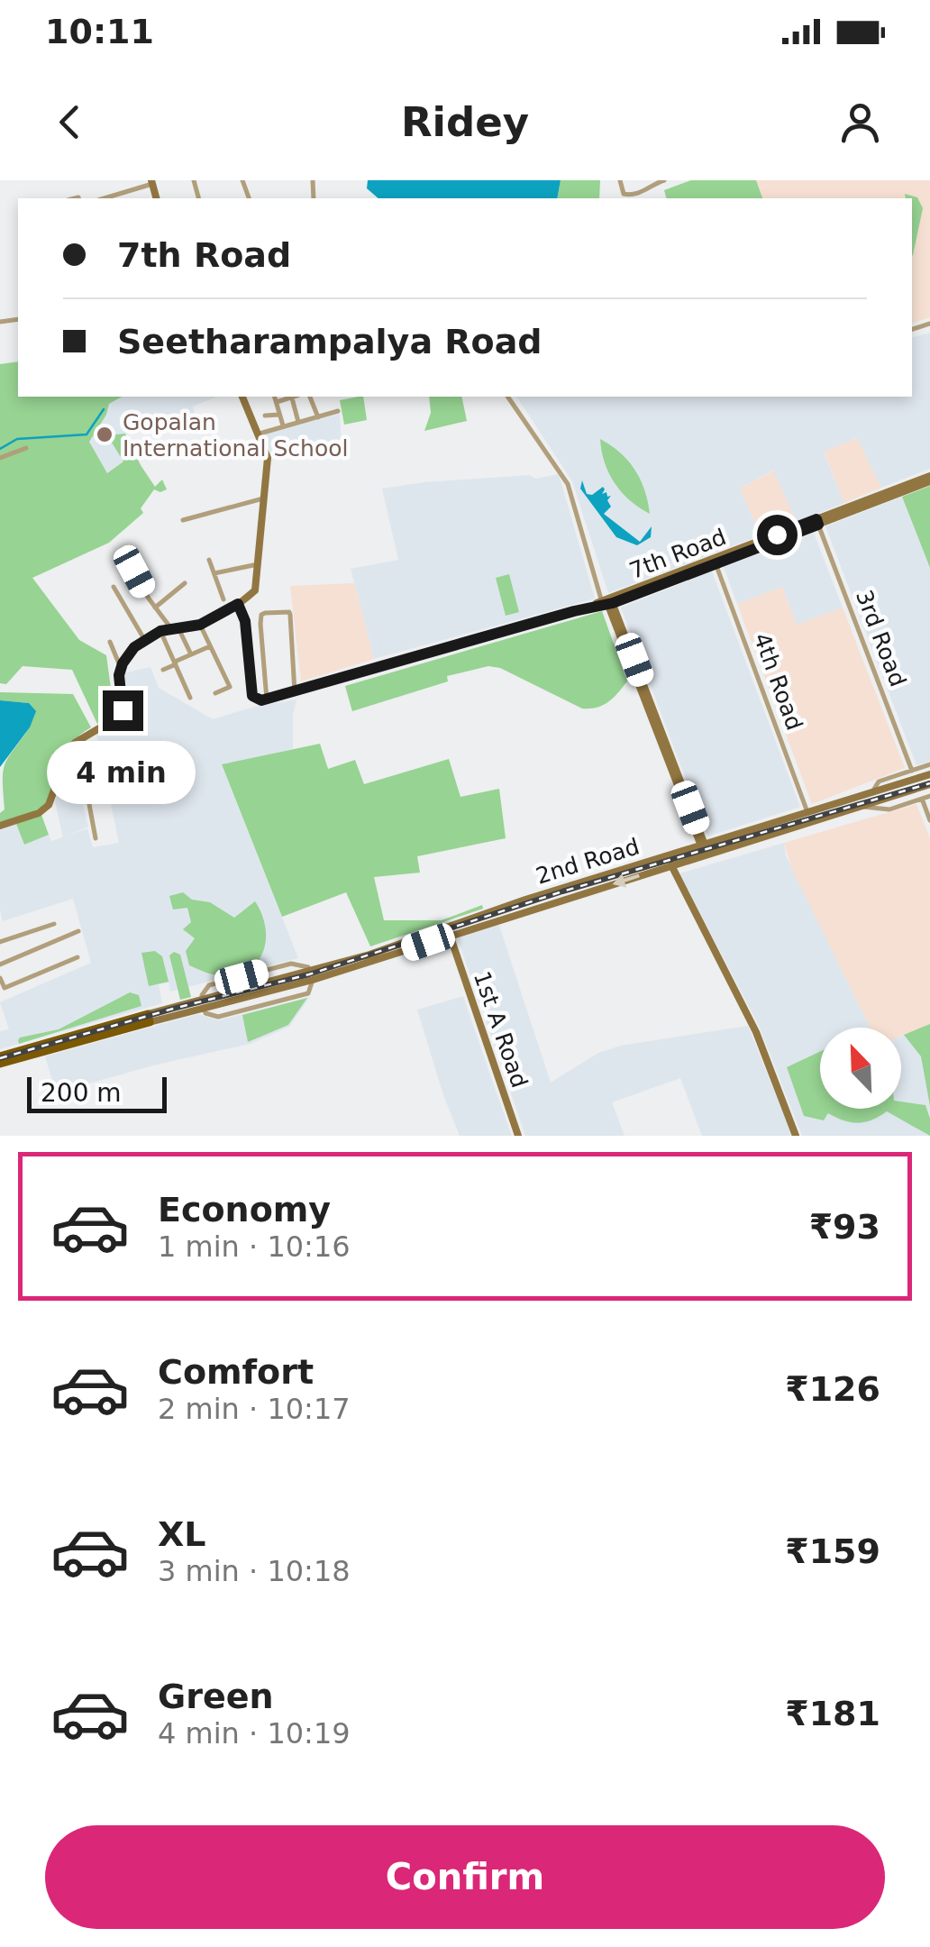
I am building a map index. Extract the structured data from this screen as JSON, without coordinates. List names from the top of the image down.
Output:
{
  "streets": {
    "main road": ["2nd Road"],
    "street": [
      "7th Road",
      "3rd Road",
      "4th Road",
      "1st A Road"
    ]
  },
  "crossings": [
    ["7th Road", "3rd Road"],
    ["7th Road", "4th Road"],
    ["4th Road", "2nd Road"],
    ["2nd Road", "1st A Road"]
  ],
  "places": ["Gopalan International School"],
  "scale_bar": "200 m",
  "north": "top left",
  "page": {
    "status": "10:11",
    "header": "Ridey",
    "banner": ["7th Road", "Seetharampalya Road"],
    "bubble": "4 min",
    "scale": "200 m",
    "list": [
      {
        "name": "Economy",
        "note": "1 min · 10:16",
        "value": "₹93"
      },
      {
        "name": "Comfort",
        "note": "2 min · 10:17",
        "value": "₹126"
      },
      {
        "name": "XL",
        "note": "3 min · 10:18",
        "value": "₹159"
      },
      {
        "name": "Green",
        "note": "4 min · 10:19",
        "value": "₹181"
      }
    ],
    "buttons": "Confirm"
  }
}
